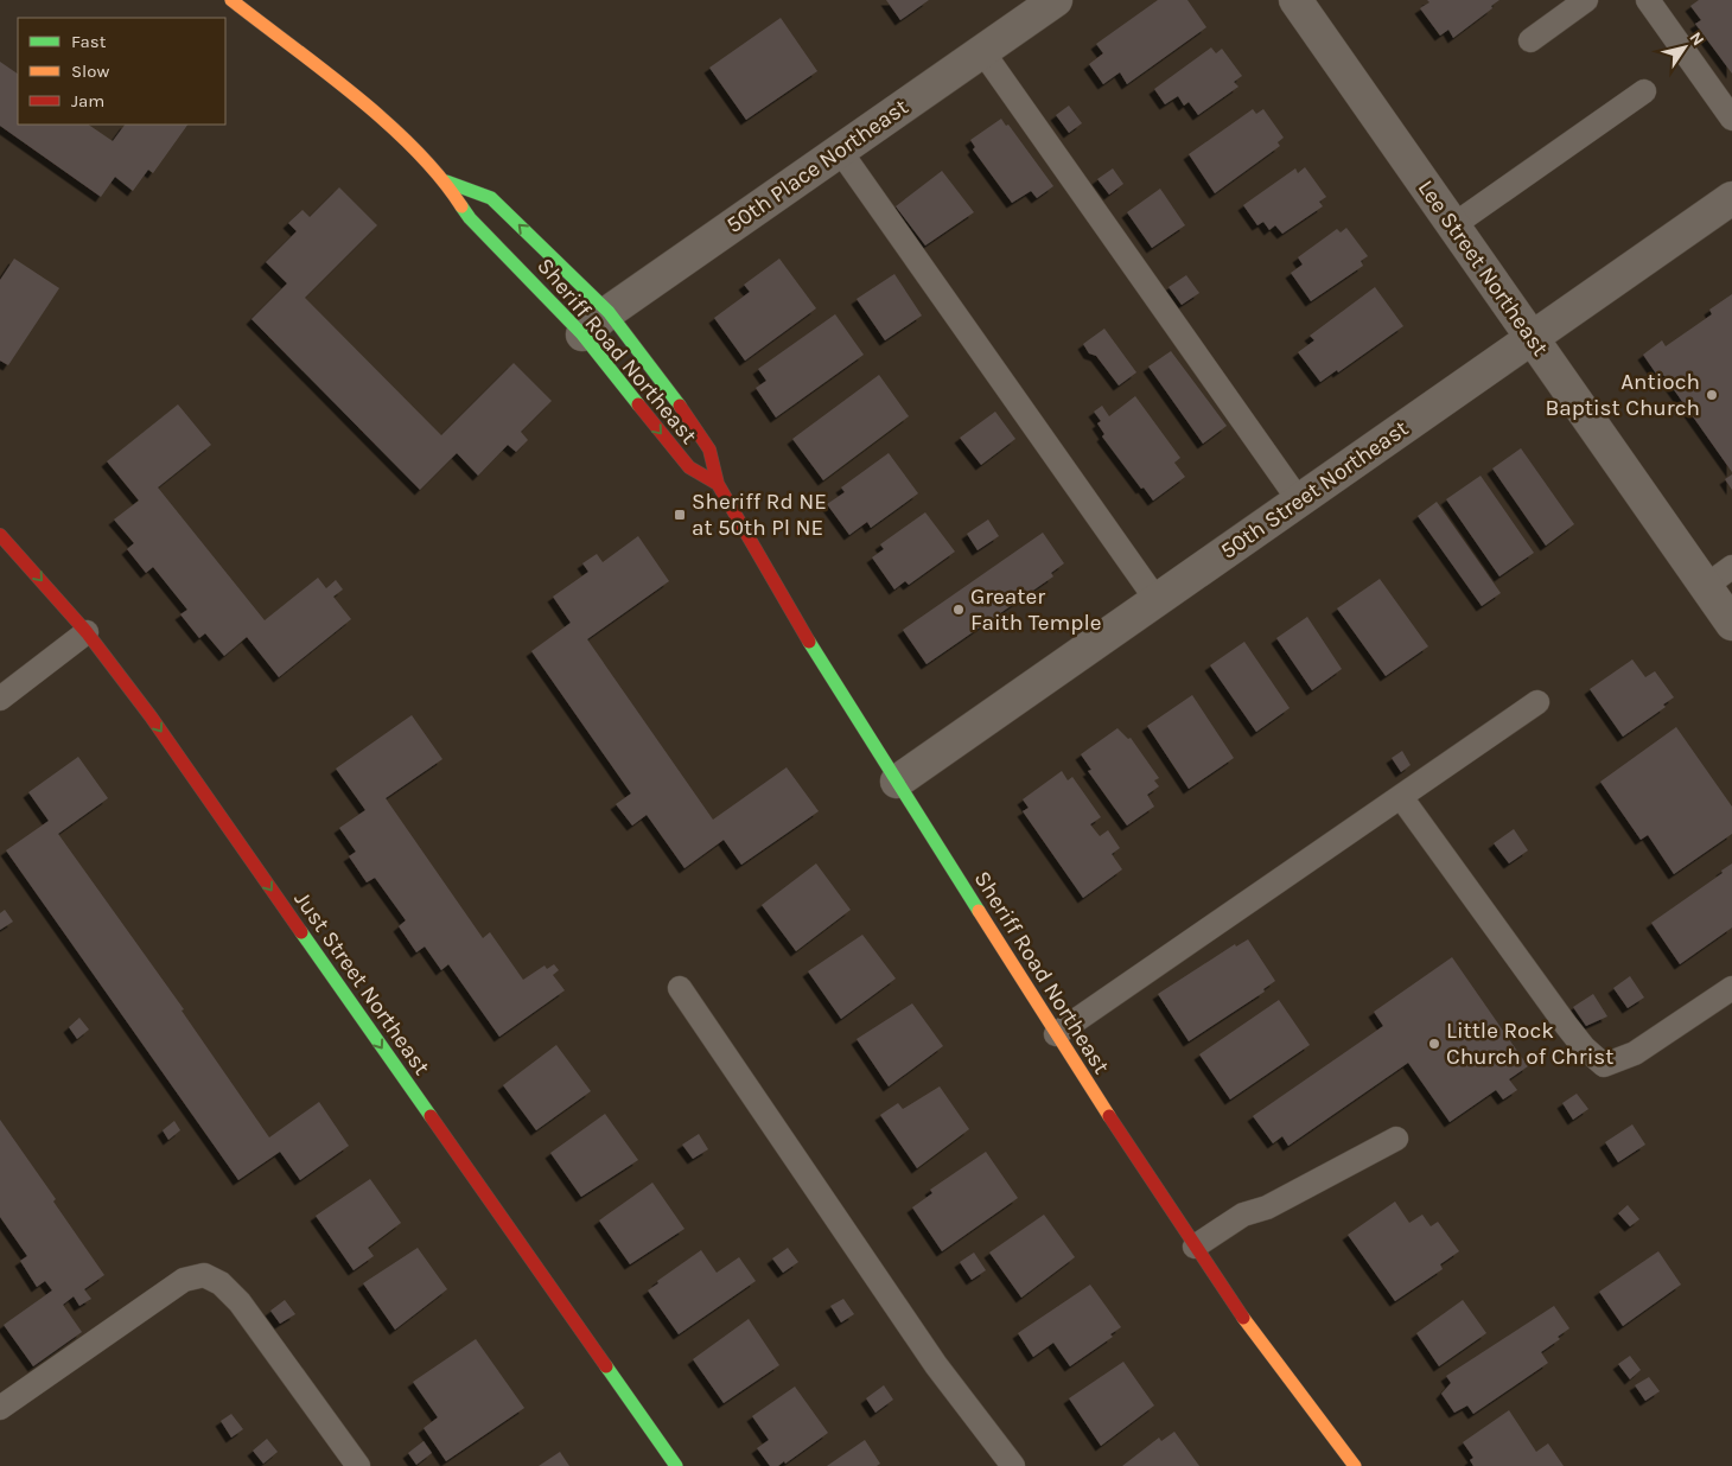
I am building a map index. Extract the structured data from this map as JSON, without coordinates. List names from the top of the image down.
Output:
{
  "streets": {
    "main road": ["Sheriff Road Northeast", "Just Street Northeast"],
    "street": ["50th Place Northeast", "Lee Street Northeast", "50th Street Northeast"]
  },
  "crossings": [
    ["50th Place Northeast", "Sheriff Road Northeast"],
    ["Lee Street Northeast", "50th Street Northeast"],
    ["Sheriff Road Northeast", "50th Street Northeast"]
  ],
  "one_way": ["Just Street Northeast"],
  "places": {
    "other": ["Antioch Baptist Church", "Greater Faith Temple", "Little Rock Church of Christ"],
    "transit": ["Sheriff Rd NE at 50th Pl NE"]
  },
  "legend": ["Fast", "Slow", "Jam"],
  "north": "top right"
}
